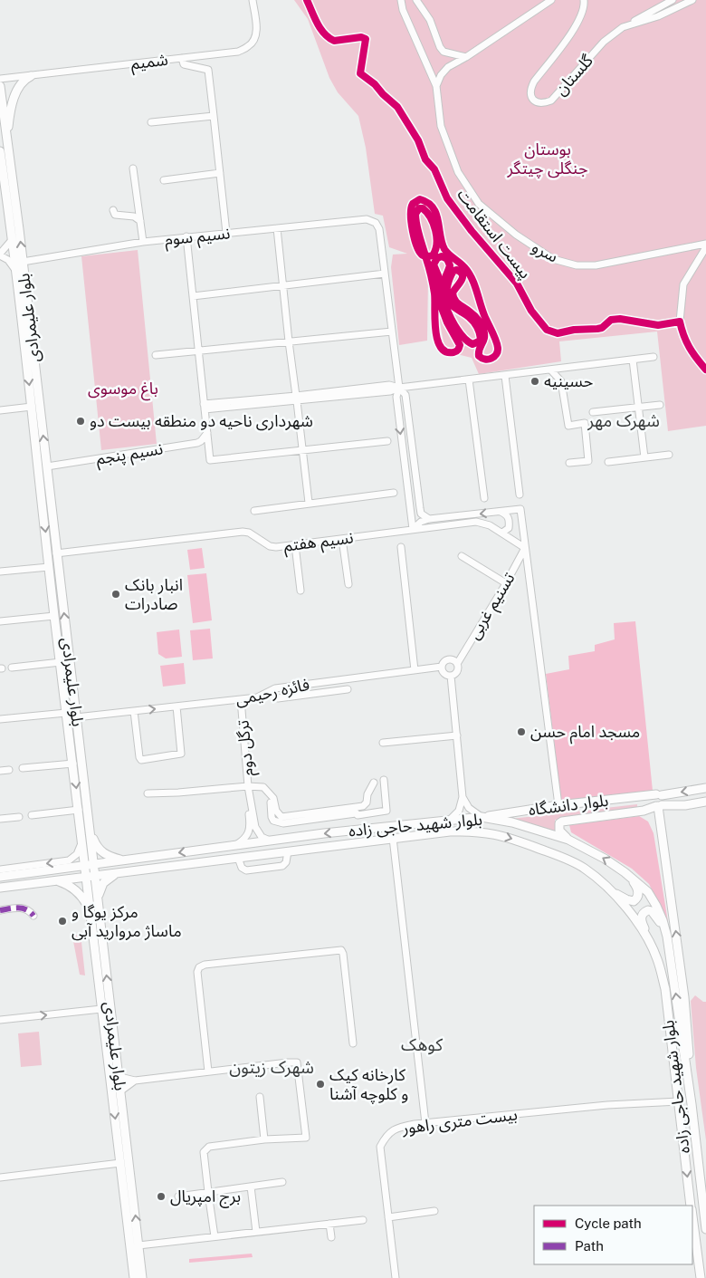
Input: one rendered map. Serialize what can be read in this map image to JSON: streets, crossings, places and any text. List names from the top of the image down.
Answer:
{
  "streets": {
    "main road": ["بلوار علیمرادی", "بلوار دانشگاه", "بلوار شهید حاجی زاده"],
    "street": [
      "شمیم",
      "گلستان",
      "نسیم سوم",
      "سرو",
      "نسیم پنجم",
      "نسیم هفتم",
      "تسنیم غربی",
      "فائزه رحیمی",
      "ترگل دوم",
      "بیست متری راهور"
    ],
    "cycle path": ["پیست استقامت"]
  },
  "crossings": [
    ["نسیم سوم", "بلوار علیمرادی"],
    ["بلوار علیمرادی", "نسیم پنجم"],
    ["بلوار علیمرادی", "نسیم هفتم"],
    ["بلوار علیمرادی", "فائزه رحیمی"],
    ["بلوار علیمرادی", "بلوار شهید حاجی زاده"],
    ["نسیم هفتم", "تسنیم غربی"],
    ["تسنیم غربی", "فائزه رحیمی"],
    ["فائزه رحیمی", "ترگل دوم"],
    ["ترگل دوم", "بلوار شهید حاجی زاده"],
    ["بلوار دانشگاه", "بلوار شهید حاجی زاده"],
    ["بلوار شهید حاجی زاده", "بیست متری راهور"]
  ],
  "districts": ["شهرک مهر", "کوهک", "شهرک زیتون"],
  "parks": ["بوستان جنگلی چیتگر", "باغ موسوی"],
  "places": [
    "حسینیه",
    "شهرداری ناحیه دو منطقه بیست دو",
    "انبار بانک صادرات",
    "مسجد امام حسن",
    "مرکز یوگا و ماساژ مروارید آبی",
    "کارخانه کیک و کلوچه آشنا",
    "برج امپریال"
  ],
  "legend": ["Cycle path", "Path"]
}
